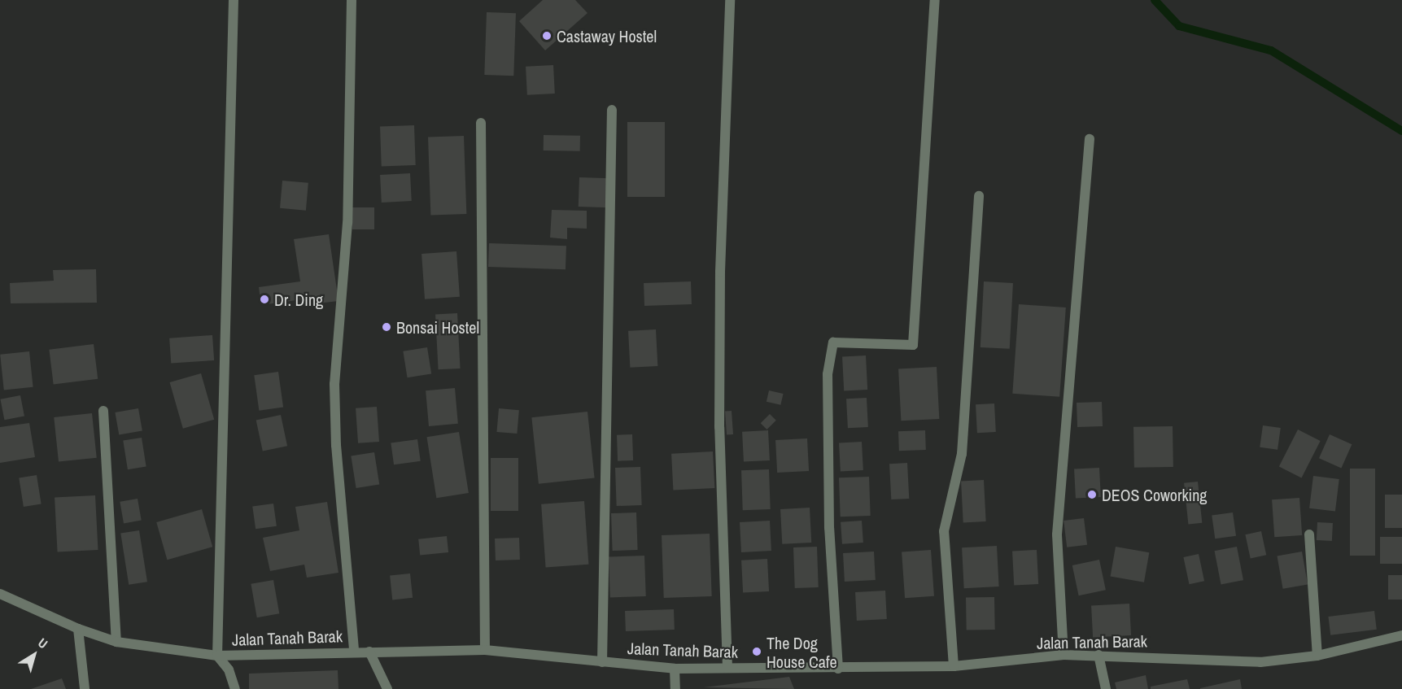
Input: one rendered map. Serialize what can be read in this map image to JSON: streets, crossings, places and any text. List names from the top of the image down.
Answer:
{
  "streets": {
    "street": ["Jalan Tanah Barak"]
  },
  "places": [
    "Castaway Hostel",
    "Dr. Ding",
    "Bonsai Hostel",
    "DEOS Coworking",
    "The Dog House Cafe"
  ],
  "north": "top right"
}
